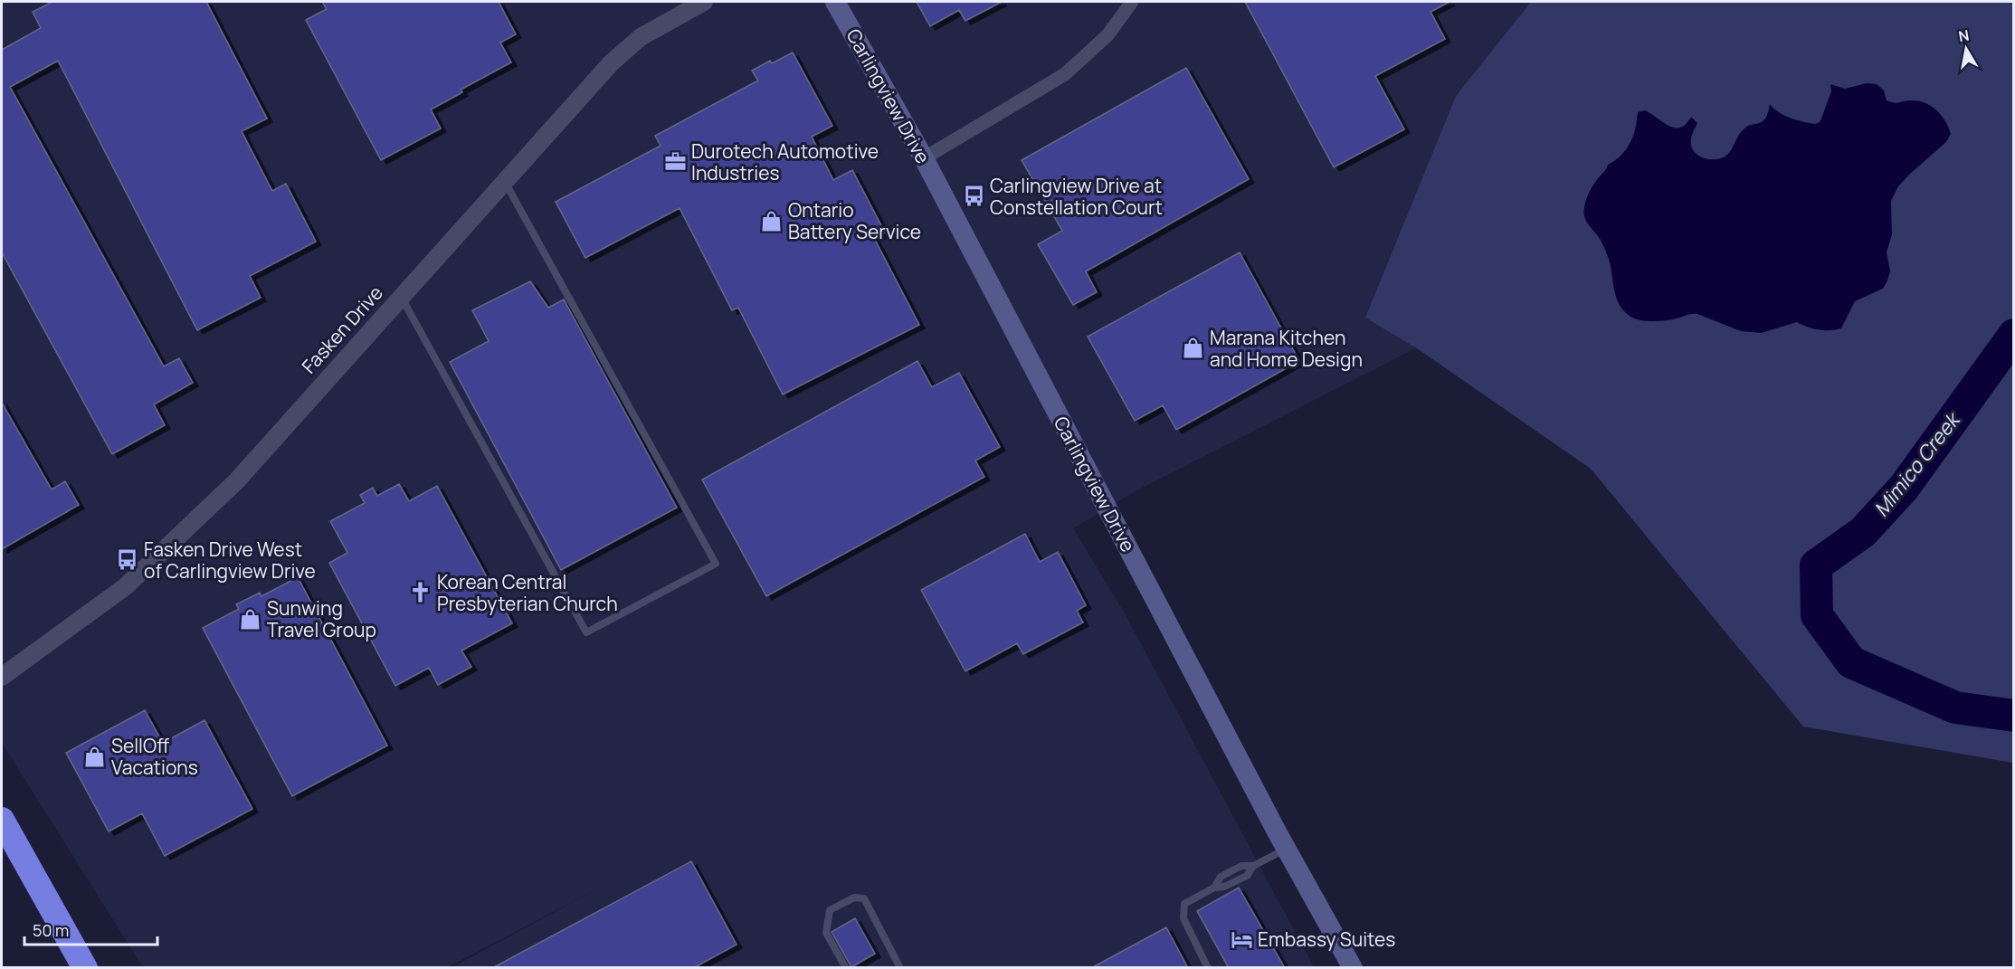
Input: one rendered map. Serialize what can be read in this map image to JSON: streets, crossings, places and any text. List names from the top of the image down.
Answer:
{
  "streets": {
    "main road": ["Carlingview Drive"],
    "street": ["Fasken Drive"]
  },
  "water": ["Mimico Creek"],
  "places": {
    "office": ["Durotech Automotive Industries"],
    "bus stop": ["Carlingview Drive at Constellation Court", "Fasken Drive West of Carlingview Drive"],
    "shop": [
      "Ontario Battery Service",
      "Marana Kitchen and Home Design",
      "Sunwing Travel Group",
      "SellOff Vacations"
    ],
    "church": ["Korean Central Presbyterian Church"],
    "hotel": ["Embassy Suites"]
  },
  "scale_bar": "50 m",
  "north": "top"
}
